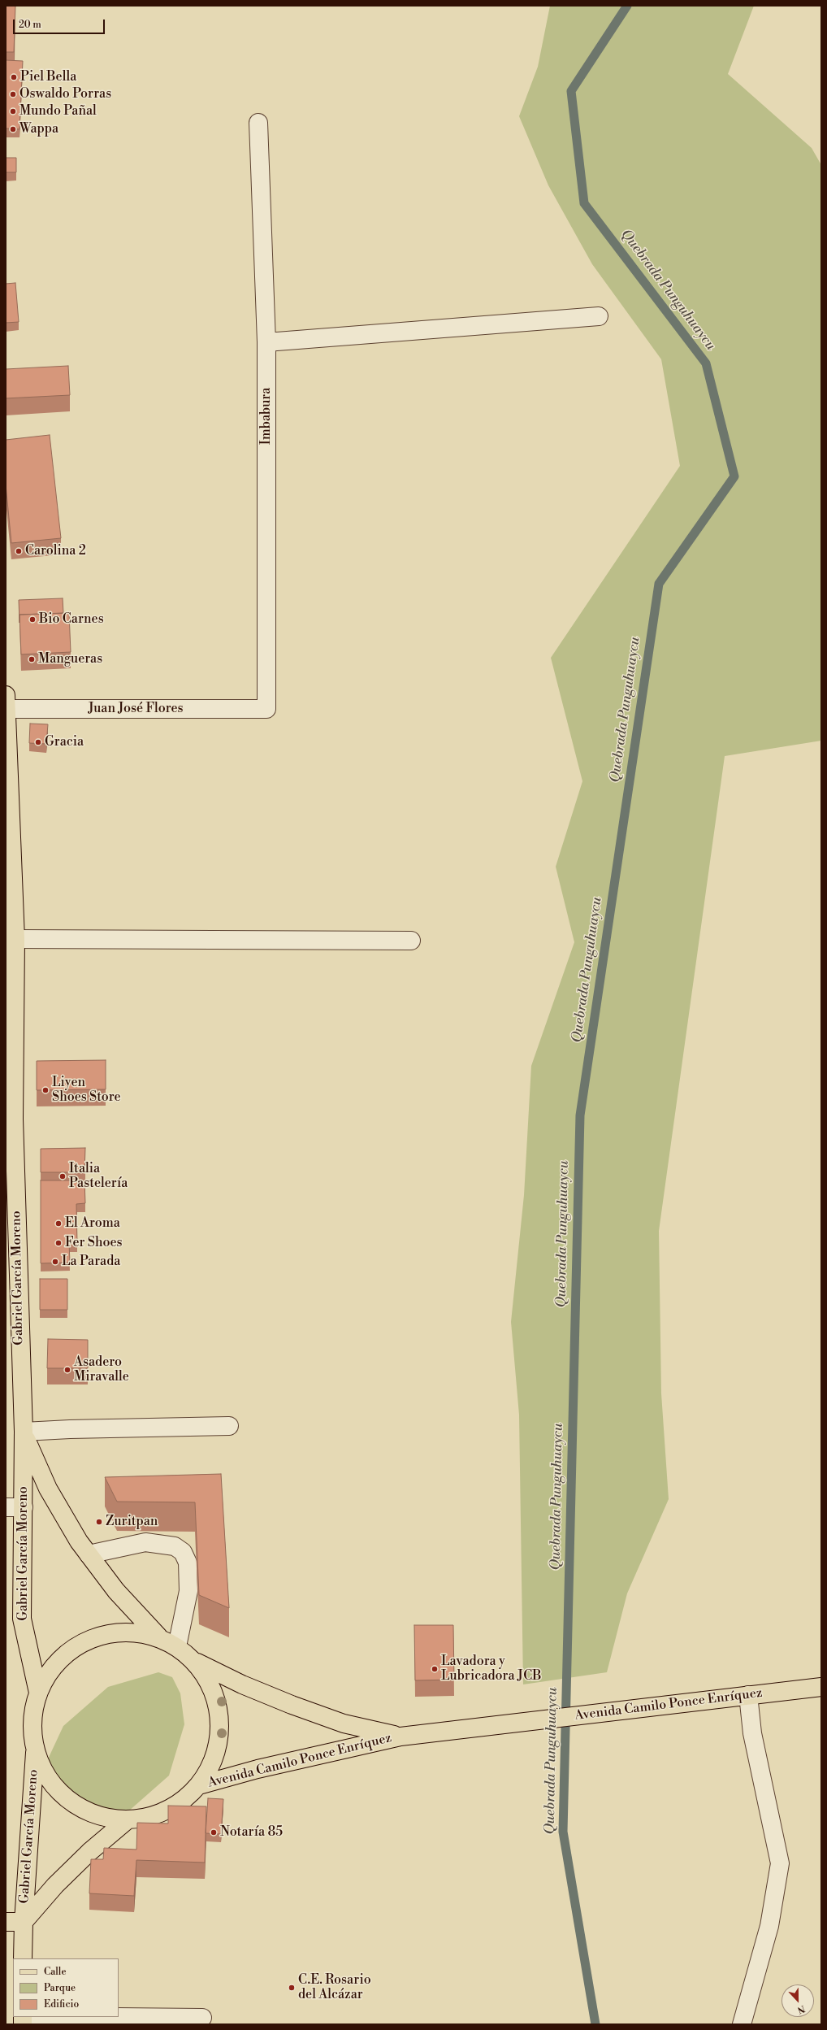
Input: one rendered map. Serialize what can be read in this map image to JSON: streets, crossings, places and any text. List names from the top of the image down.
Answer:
{
  "streets": {
    "main road": ["Gabriel García Moreno", "Avenida Camilo Ponce Enríquez"],
    "street": ["Imbabura", "Juan José Flores"]
  },
  "crossings": [
    ["Imbabura", "Juan José Flores"],
    ["Juan José Flores", "Gabriel García Moreno"]
  ],
  "water": ["Quebrada Punguhuaycu"],
  "places": [
    "Piel Bella",
    "Oswaldo Porras",
    "Mundo Pañal",
    "Wappa",
    "Carolina 2",
    "Bio Carnes",
    "Mangueras",
    "Gracia",
    "Liyen Shoes Store",
    "Italia Pastelería",
    "El Aroma",
    "Fer Shoes",
    "La Parada",
    "Asadero Miravalle",
    "Zuritpan",
    "Lavadora y Lubricadora JCB",
    "Notaría 85",
    "C.E. Rosario del Alcázar"
  ],
  "legend": ["Calle", "Parque", "Edificio"],
  "scale_bar": "20 m",
  "north": "bottom"
}
